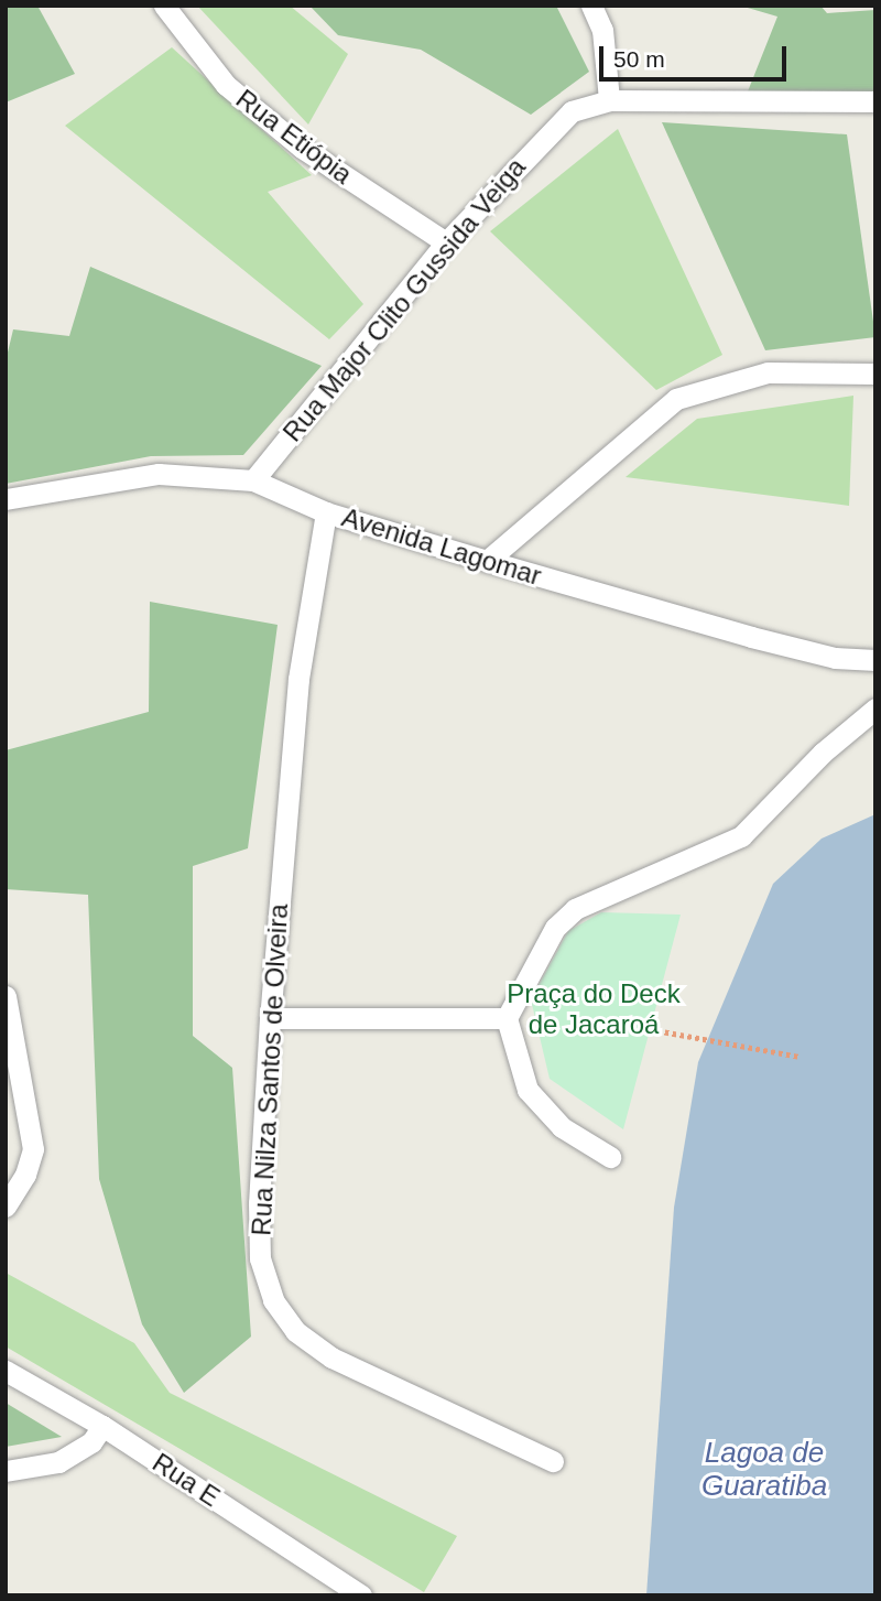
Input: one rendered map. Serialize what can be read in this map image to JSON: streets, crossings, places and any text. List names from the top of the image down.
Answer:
{
  "streets": {
    "street": [
      "Rua Etiópia",
      "Rua Major Clito Gussida Veiga",
      "Avenida Lagomar",
      "Rua Nilza Santos de Olveira",
      "Rua E"
    ]
  },
  "crossings": [
    ["Rua Etiópia", "Rua Major Clito Gussida Veiga"],
    ["Rua Major Clito Gussida Veiga", "Avenida Lagomar"],
    ["Avenida Lagomar", "Rua Nilza Santos de Olveira"]
  ],
  "water": ["Lagoa de Guaratiba"],
  "parks": ["Praça do Deck de Jacaroá"],
  "scale_bar": "50 m"
}
